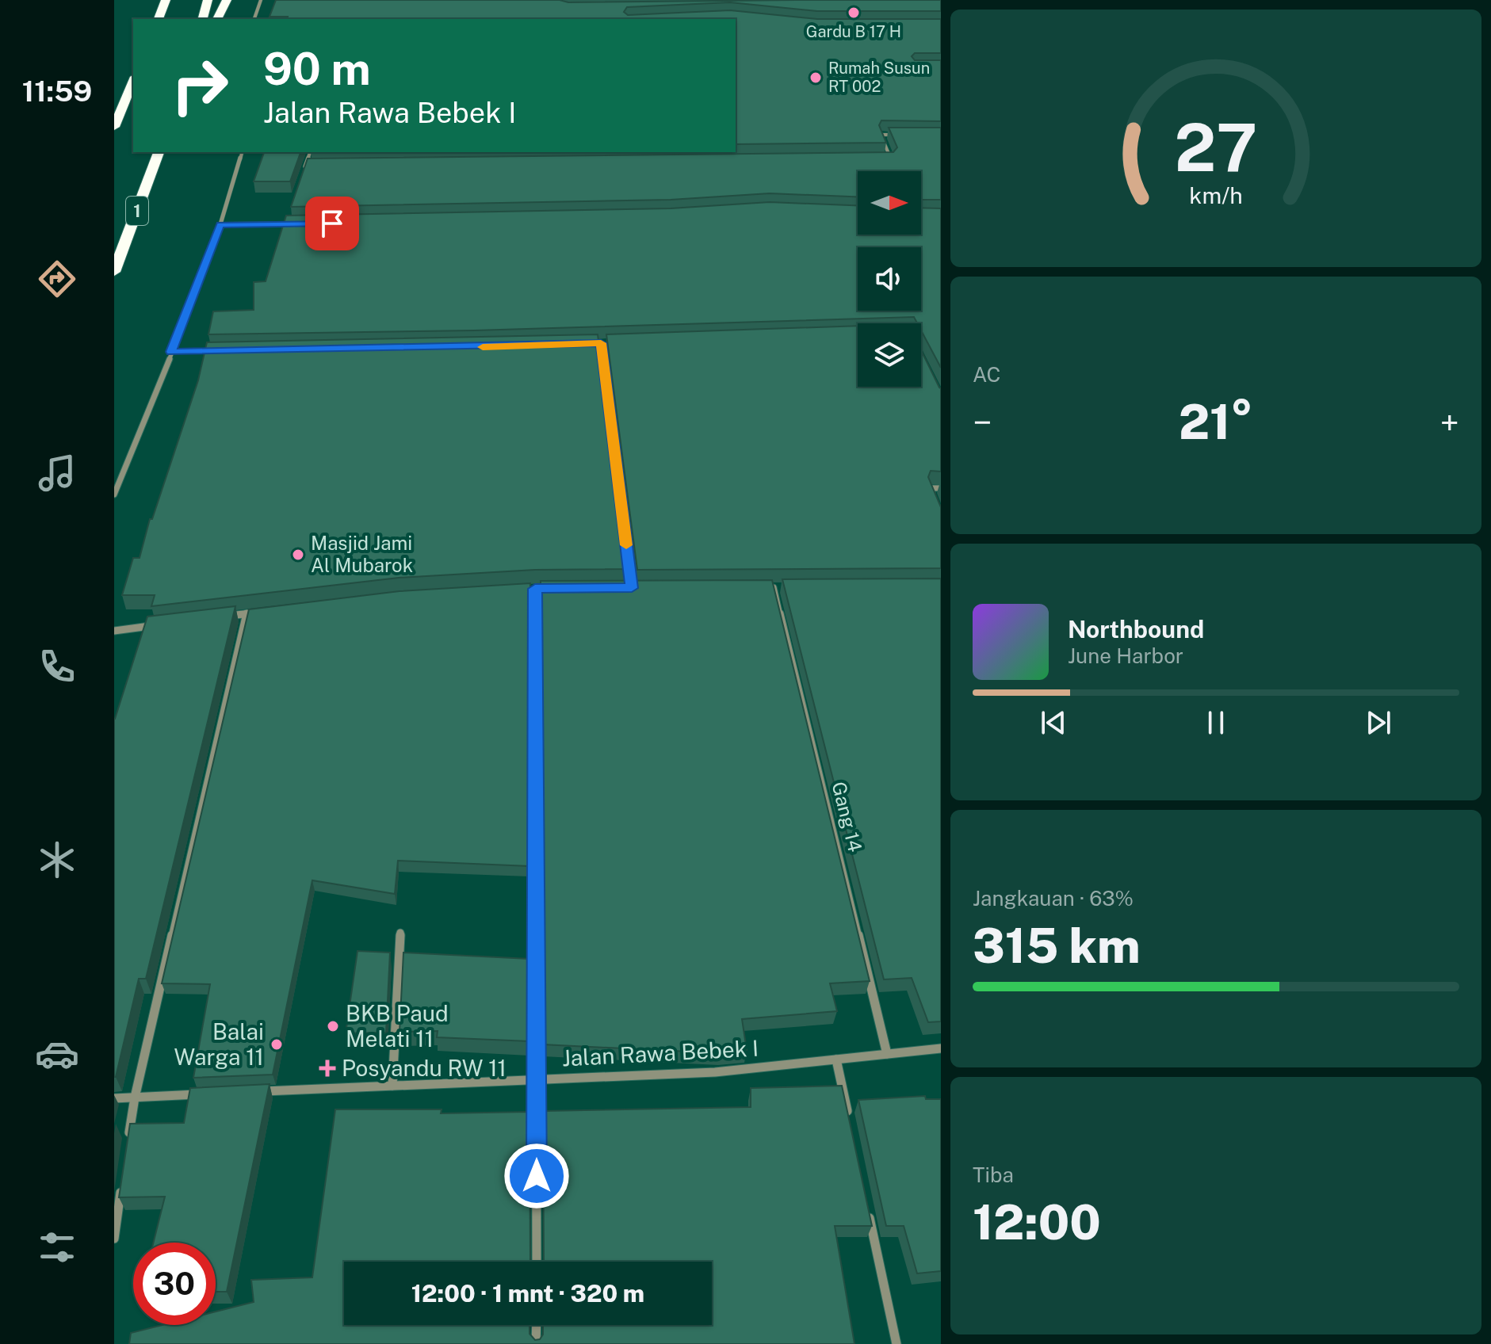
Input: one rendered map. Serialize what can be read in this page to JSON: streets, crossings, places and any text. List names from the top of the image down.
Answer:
{
  "streets": {
    "highway": ["1"],
    "street": ["Gang 14", "Jalan Rawa Bebek I"]
  },
  "crossings": [
    ["Gang 14", "Jalan Rawa Bebek I"]
  ],
  "places": {
    "other": [
      "Gardu B 17 H",
      "Rumah Susun RT 002",
      "Masjid Jami Al Mubarok",
      "BKB Paud Melati 11",
      "Balai Warga 11"
    ],
    "health": ["Posyandu RW 11"]
  },
  "north": "right",
  "page": {
    "tabs": "11:59",
    "turn": ["90 m", "Jalan Rawa Bebek I"],
    "tile": [
      "AC",
      ["Jangkauan · 63%", "315 km"],
      ["Tiba", "12:00"]
    ],
    "heat": ["−", "21°", "+"],
    "song": ["Northbound", "June Harbor"],
    "limit": "30",
    "trip": "12:00 · 1 mnt · 320 m",
    "gauge": ["27", "km/h"]
  }
}
